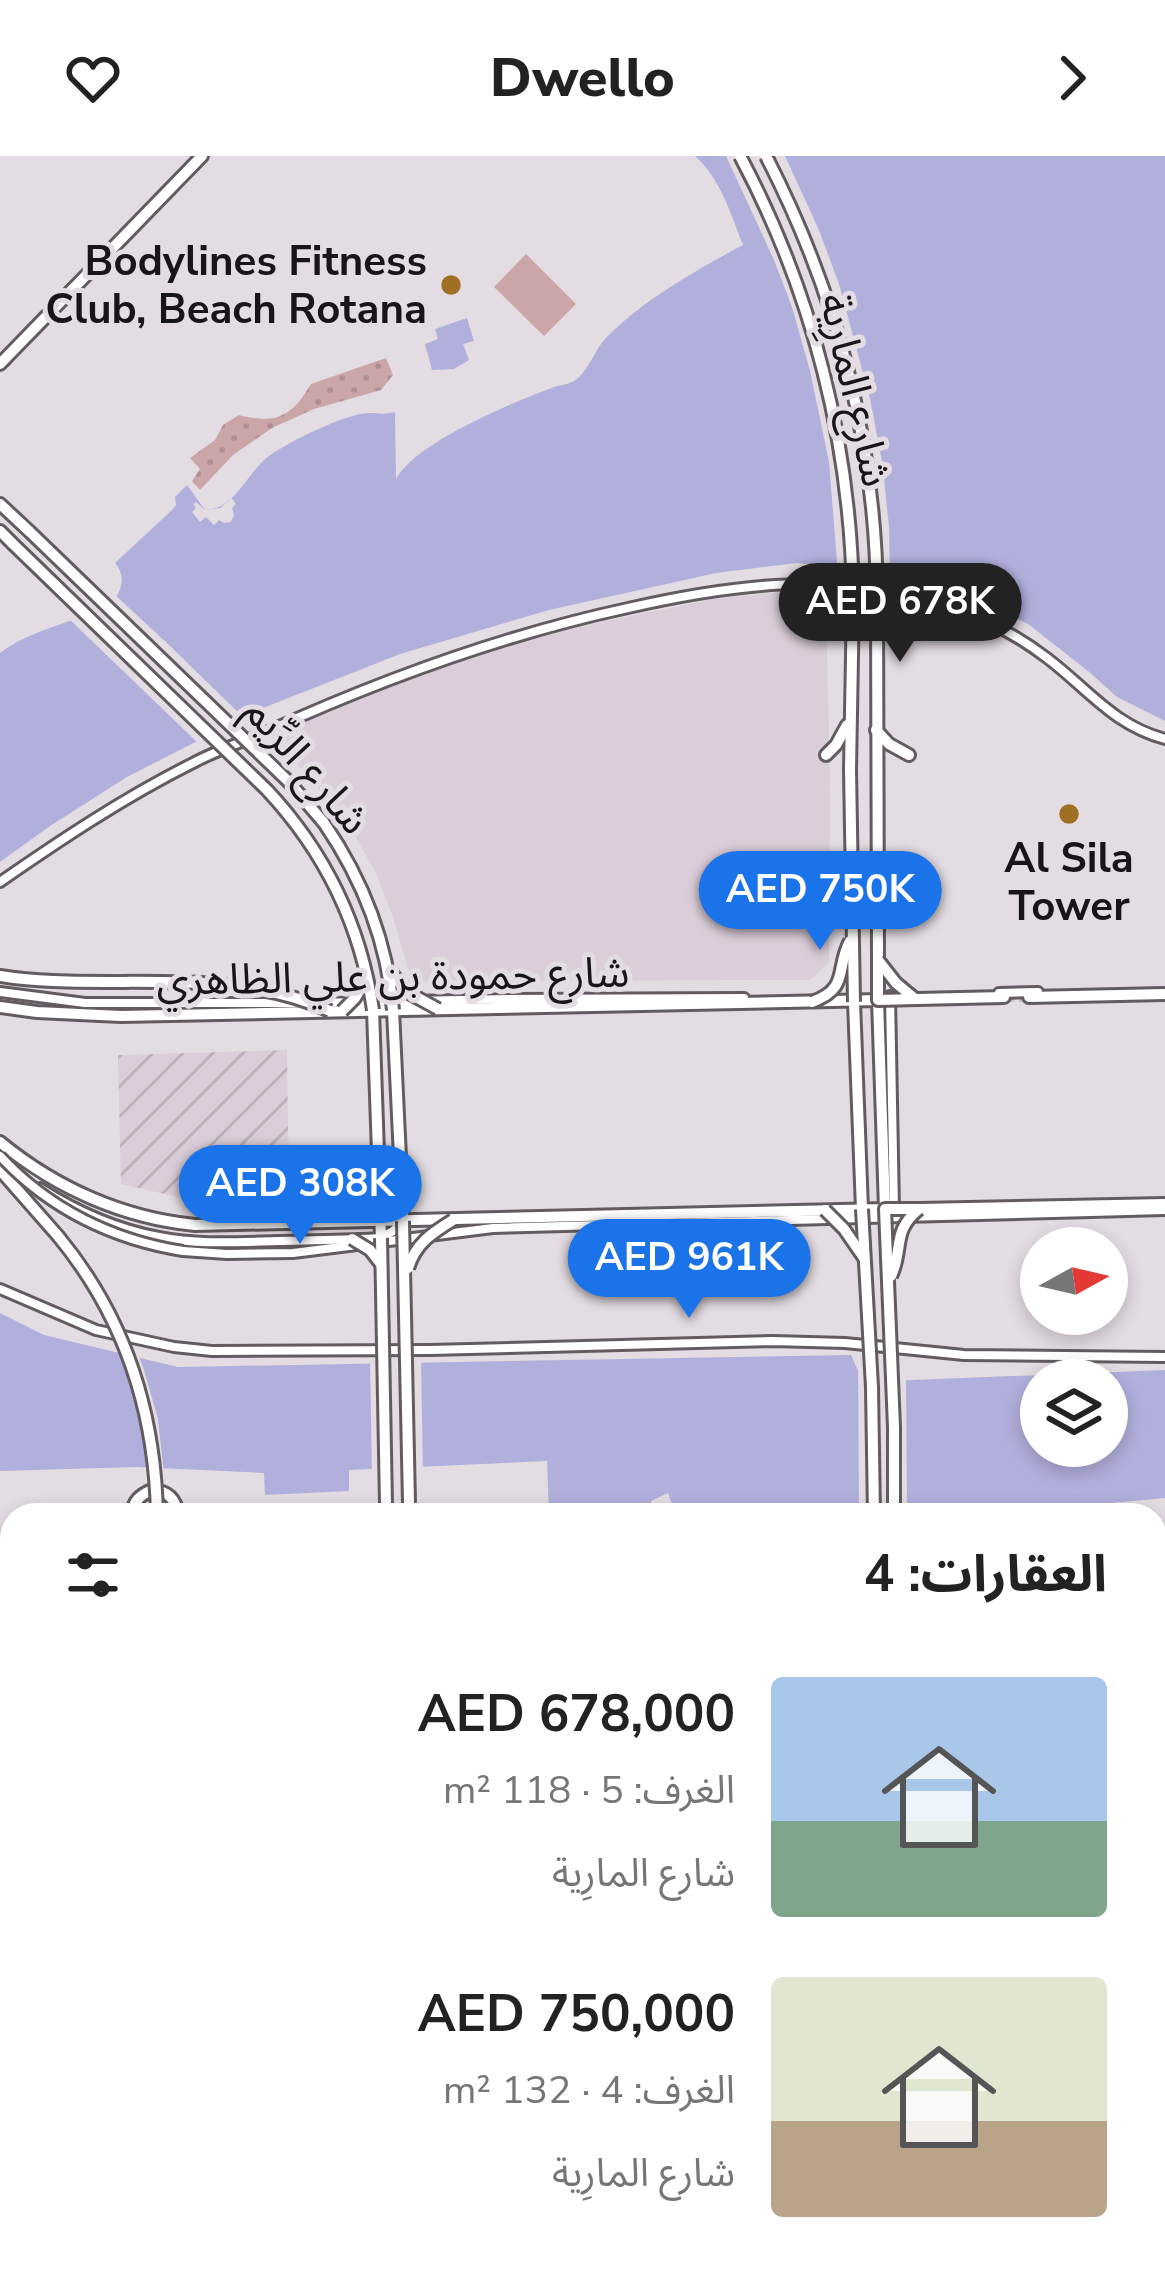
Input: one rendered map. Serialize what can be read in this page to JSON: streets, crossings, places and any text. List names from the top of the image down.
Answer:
{
  "streets": {
    "main road": ["شارع المارِية", "شارع الرِّيم", "شارع حمودة بن علي الظاهري"]
  },
  "crossings": [
    ["شارع المارِية", "شارع حمودة بن علي الظاهري"],
    ["شارع الرِّيم", "شارع حمودة بن علي الظاهري"]
  ],
  "places": ["Bodylines Fitness Club, Beach Rotana", "Al Sila Tower"],
  "north": "right",
  "page": {
    "header": "Dwello",
    "price": [
      "AED 678K",
      "AED 750K",
      "AED 308K",
      "AED 961K"
    ],
    "heading": "العقارات: 4",
    "list": [
      {
        "name": "AED 678,000",
        "note": "الغرف: 5 · 118 m² · شارع المارِية"
      },
      {
        "name": "AED 750,000",
        "note": "الغرف: 4 · 132 m² · شارع المارِية"
      }
    ]
  }
}
